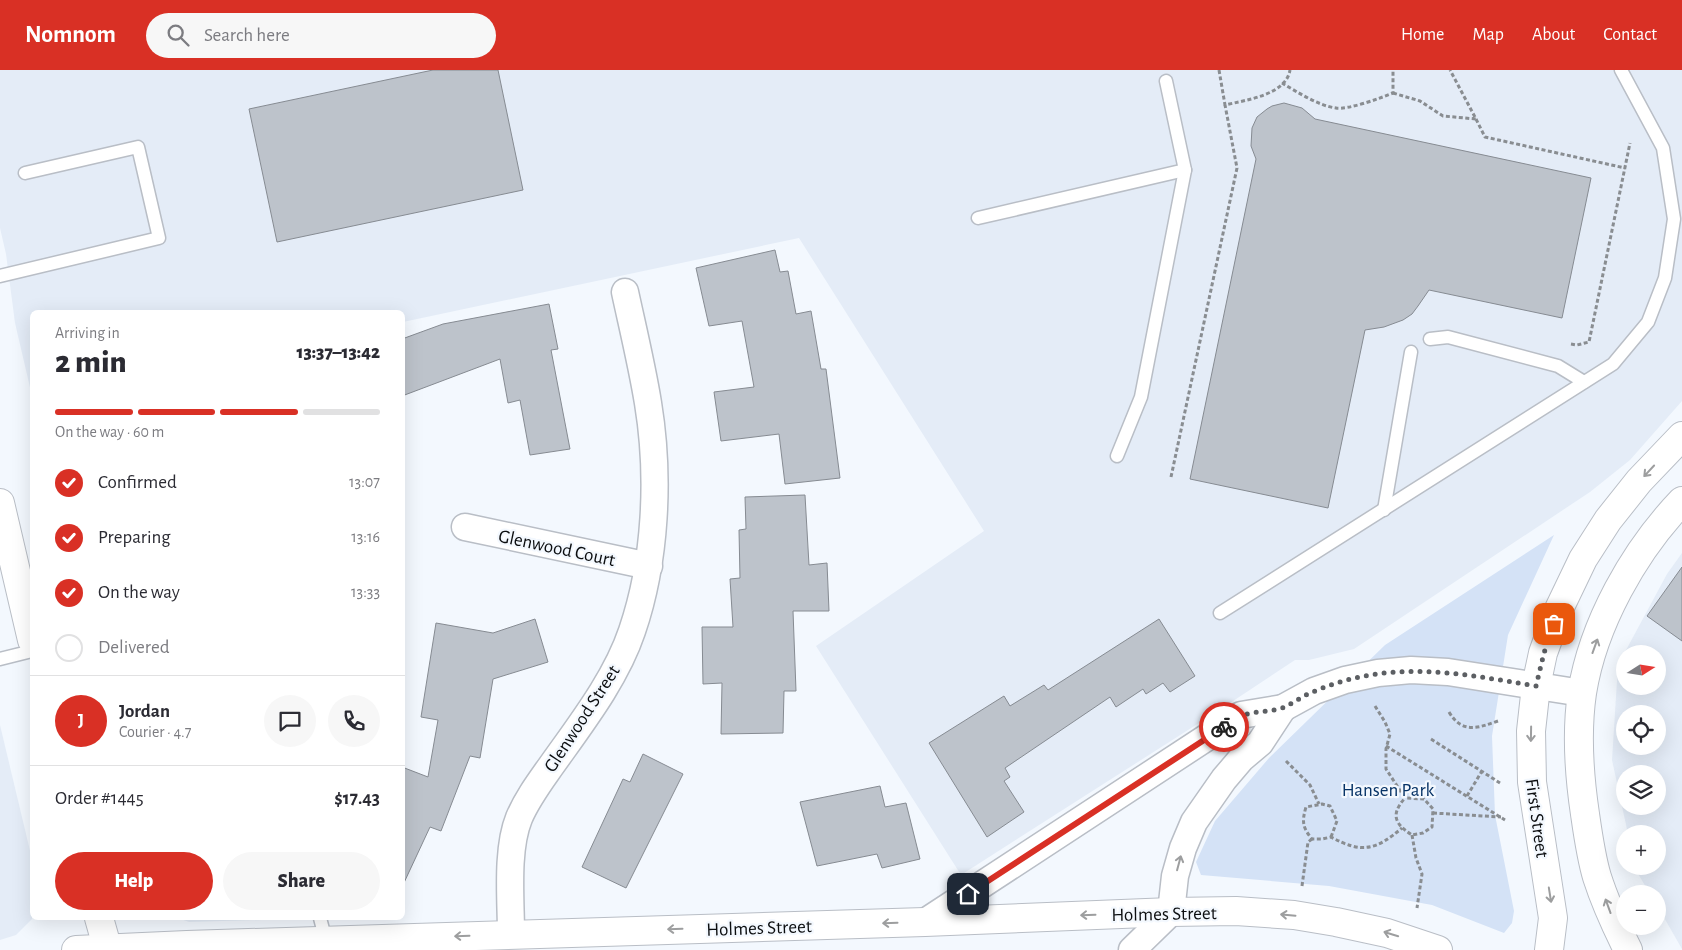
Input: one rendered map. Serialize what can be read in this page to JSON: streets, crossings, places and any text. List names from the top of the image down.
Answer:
{
  "streets": {
    "main road": ["First Street", "Holmes Street"],
    "street": ["Glenwood Court", "Glenwood Street"]
  },
  "crossings": [
    ["Glenwood Court", "Glenwood Street"],
    ["Glenwood Street", "Holmes Street"]
  ],
  "one_way": ["Holmes Street"],
  "parks": ["Hansen Park"],
  "north": "right",
  "page": {
    "header": "Nomnom",
    "search": "Search here",
    "nav": [
      "Home",
      "Map",
      "About",
      "Contact"
    ],
    "heading": ["2 min", "Arriving in", "13:37–13:42"],
    "panel": [
      "Jordan",
      "Courier · 4.7",
      "Order #1445",
      "$17.43"
    ],
    "bar": "On the way · 60 m",
    "list": [
      ["Confirmed", "13:07"],
      ["Preparing", "13:16"],
      ["On the way", "13:33"],
      "Delivered"
    ],
    "map_buttons": ["+", "−"],
    "round": "J",
    "buttons": ["Help", "Share"]
  }
}
